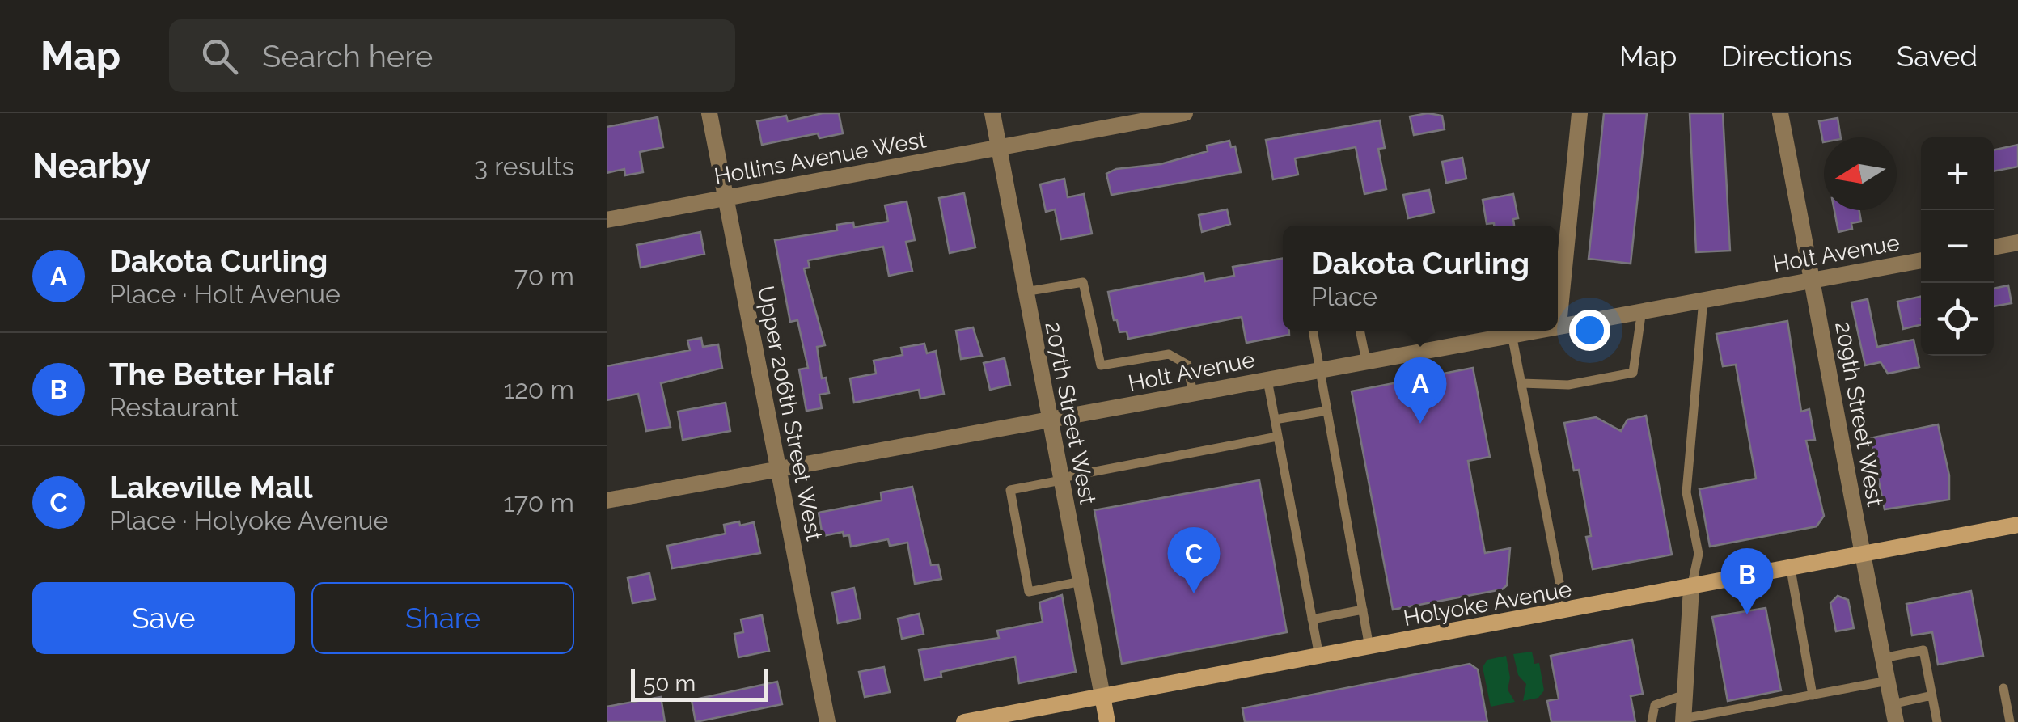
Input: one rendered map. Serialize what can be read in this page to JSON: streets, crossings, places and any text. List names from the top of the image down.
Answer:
{
  "streets": {
    "street": [
      "Hollins Avenue West",
      "Holt Avenue",
      "Upper 206th Street West",
      "207th Street West",
      "209th Street West",
      "Holyoke Avenue"
    ]
  },
  "crossings": [
    ["Hollins Avenue West", "Upper 206th Street West"],
    ["Hollins Avenue West", "207th Street West"],
    ["Holt Avenue", "Upper 206th Street West"],
    ["Holt Avenue", "207th Street West"],
    ["Holt Avenue", "209th Street West"],
    ["207th Street West", "Holyoke Avenue"],
    ["209th Street West", "Holyoke Avenue"]
  ],
  "scale_bar": "50 m",
  "north": "left",
  "page": {
    "header": "Map",
    "search": "Search here",
    "nav": ["Map", "Directions", "Saved"],
    "heading": ["Nearby", "3 results"],
    "map_buttons": ["+", "−"],
    "list": [
      {
        "mark": "A",
        "name": "Dakota Curling",
        "note": "Place · Holt Avenue",
        "value": "70 m"
      },
      {
        "mark": "B",
        "name": "The Better Half",
        "note": "Restaurant",
        "value": "120 m"
      },
      {
        "mark": "C",
        "name": "Lakeville Mall",
        "note": "Place · Holyoke Avenue",
        "value": "170 m"
      }
    ],
    "popup": ["Dakota Curling", "Place"],
    "pins": ["A", "C", "B"],
    "buttons": ["Save", "Share"],
    "scale": "50 m"
  }
}
